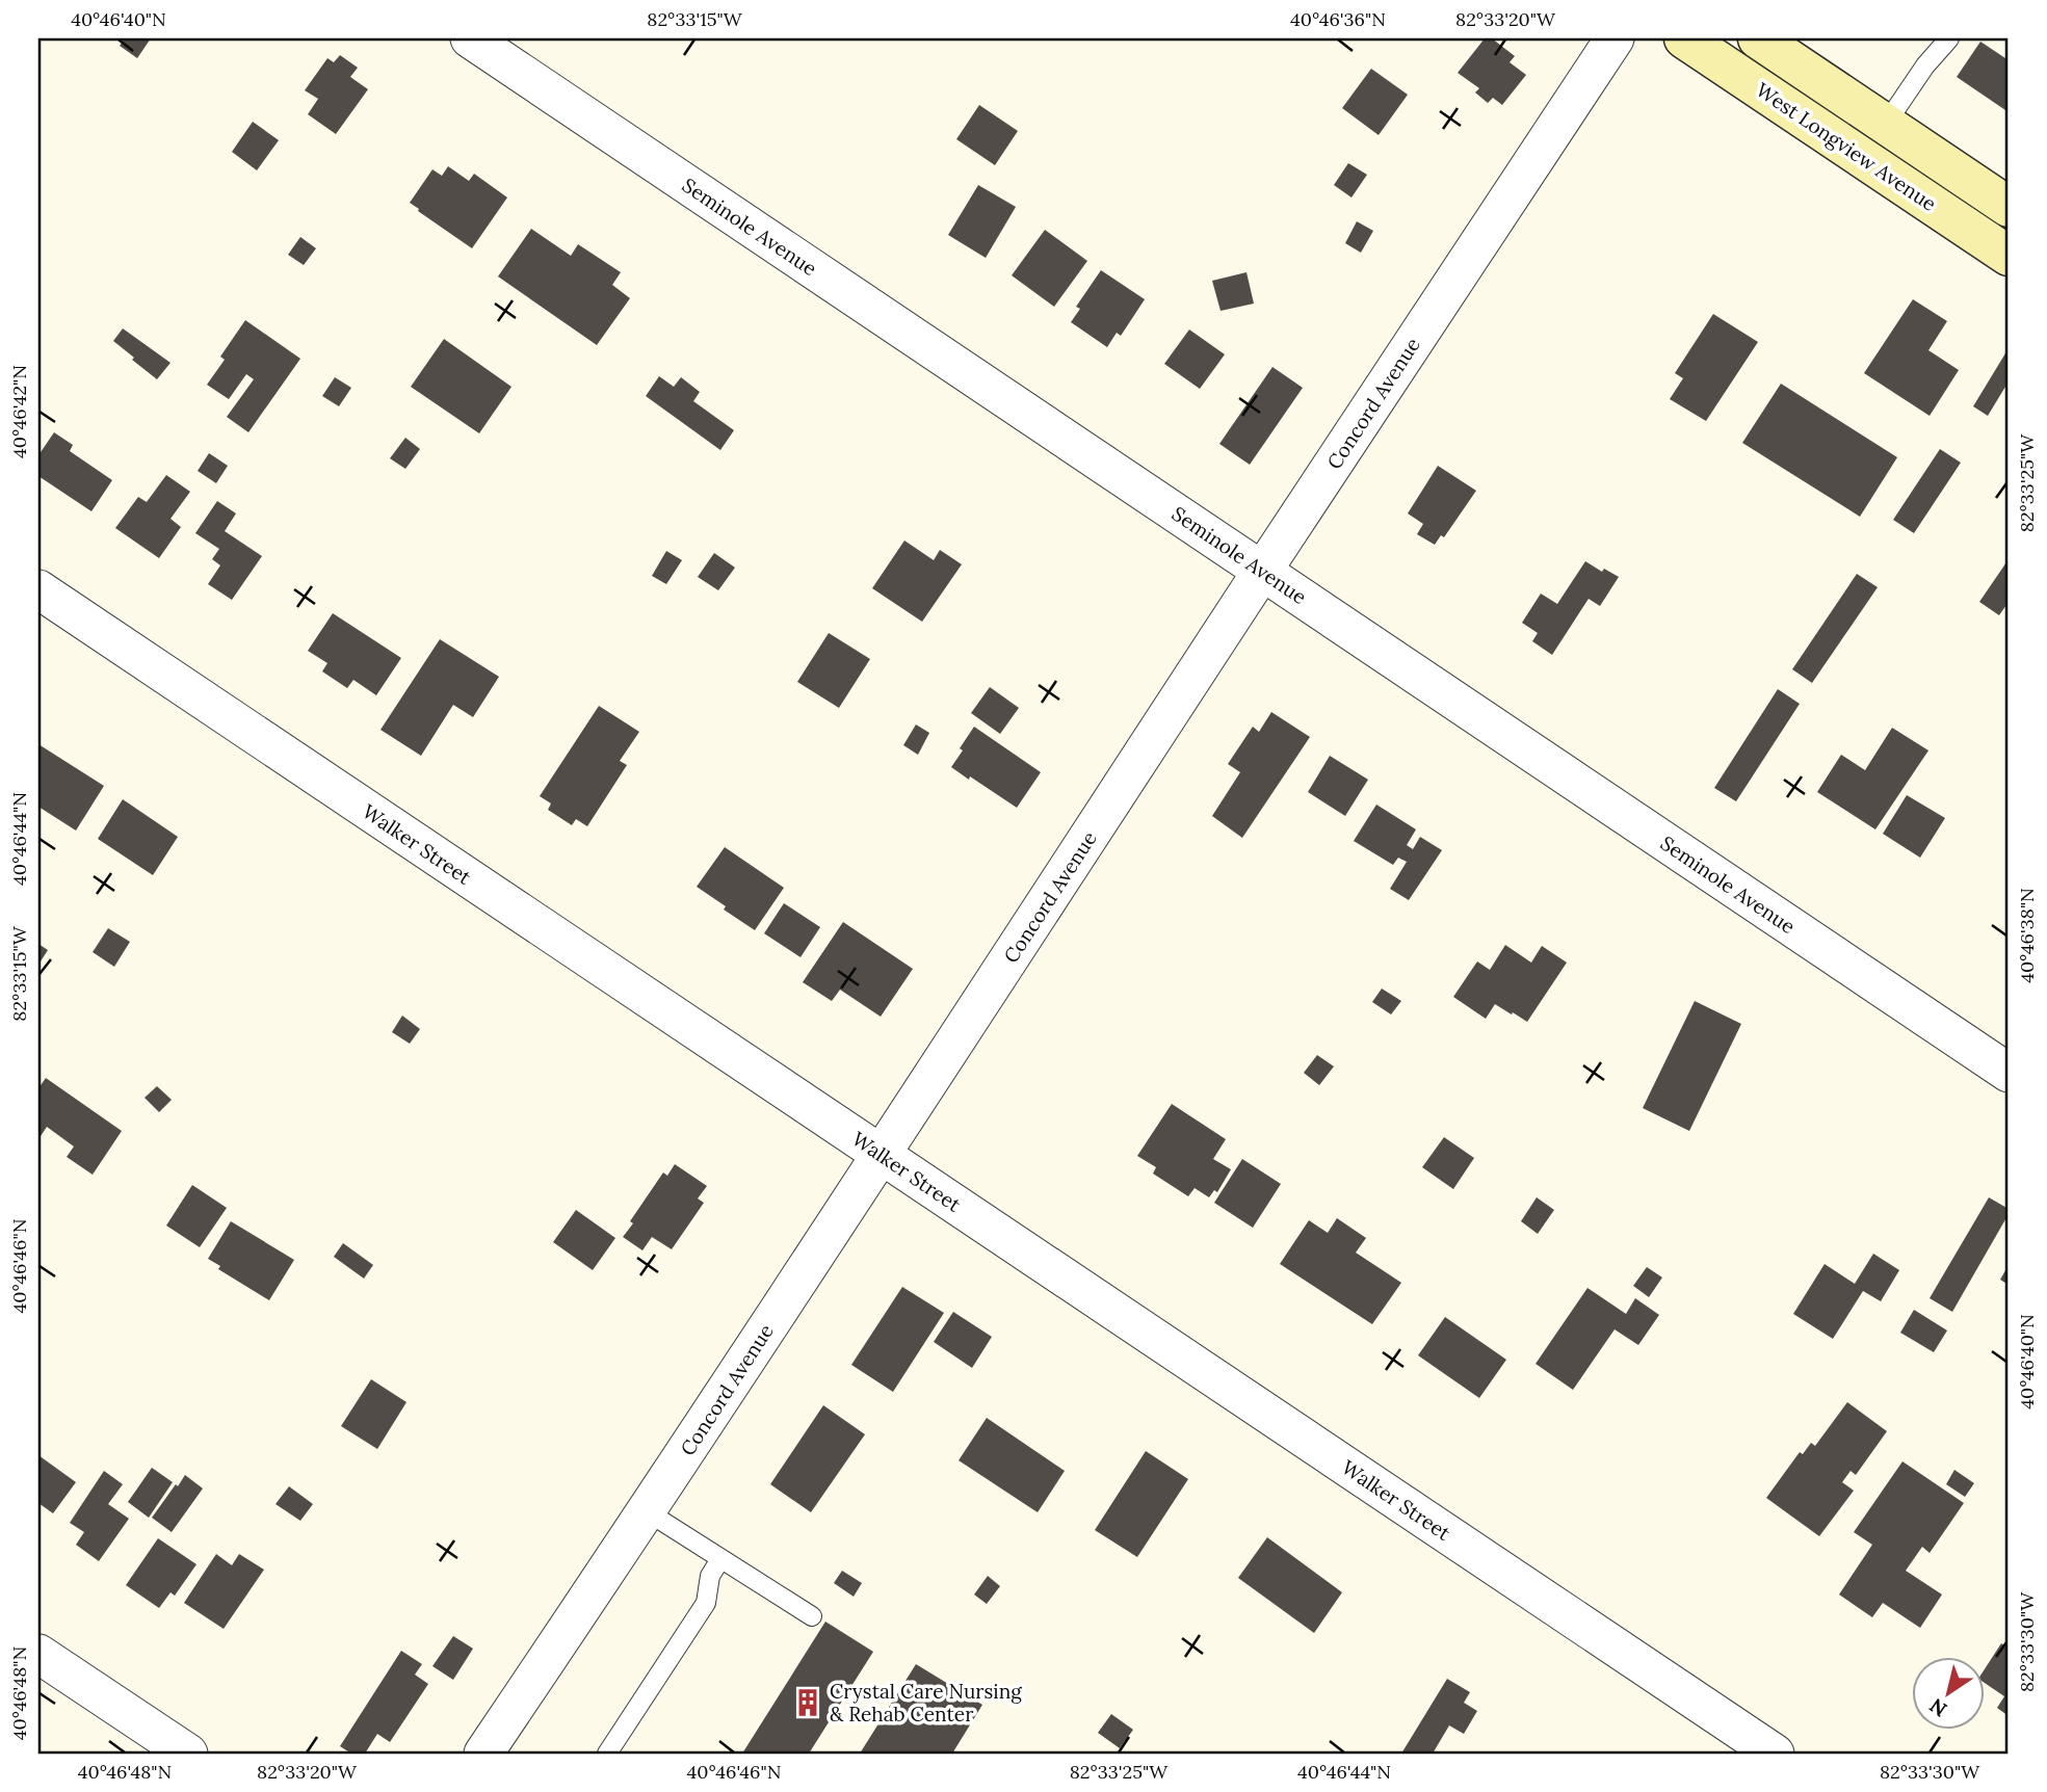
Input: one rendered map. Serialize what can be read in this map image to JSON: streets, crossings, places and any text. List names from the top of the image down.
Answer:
{
  "streets": {
    "street": [
      "West Longview Avenue",
      "Seminole Avenue",
      "Concord Avenue",
      "Walker Street"
    ]
  },
  "crossings": [
    ["Seminole Avenue", "Concord Avenue"],
    ["Concord Avenue", "Walker Street"]
  ],
  "places": {
    "building": ["Crystal Care Nursing & Rehab Center"]
  },
  "north": "bottom left",
  "coordinates": [
    "40°46'40\"N",
    "82°33'15\"W",
    "40°46'36\"N",
    "82°33'20\"W",
    "40°46'42\"N",
    "82°33'25\"W",
    "40°46'44\"N",
    "40°46'38\"N",
    "40°46'46\"N",
    "82°33'30\"W",
    "40°46'48\"N"
  ]
}
